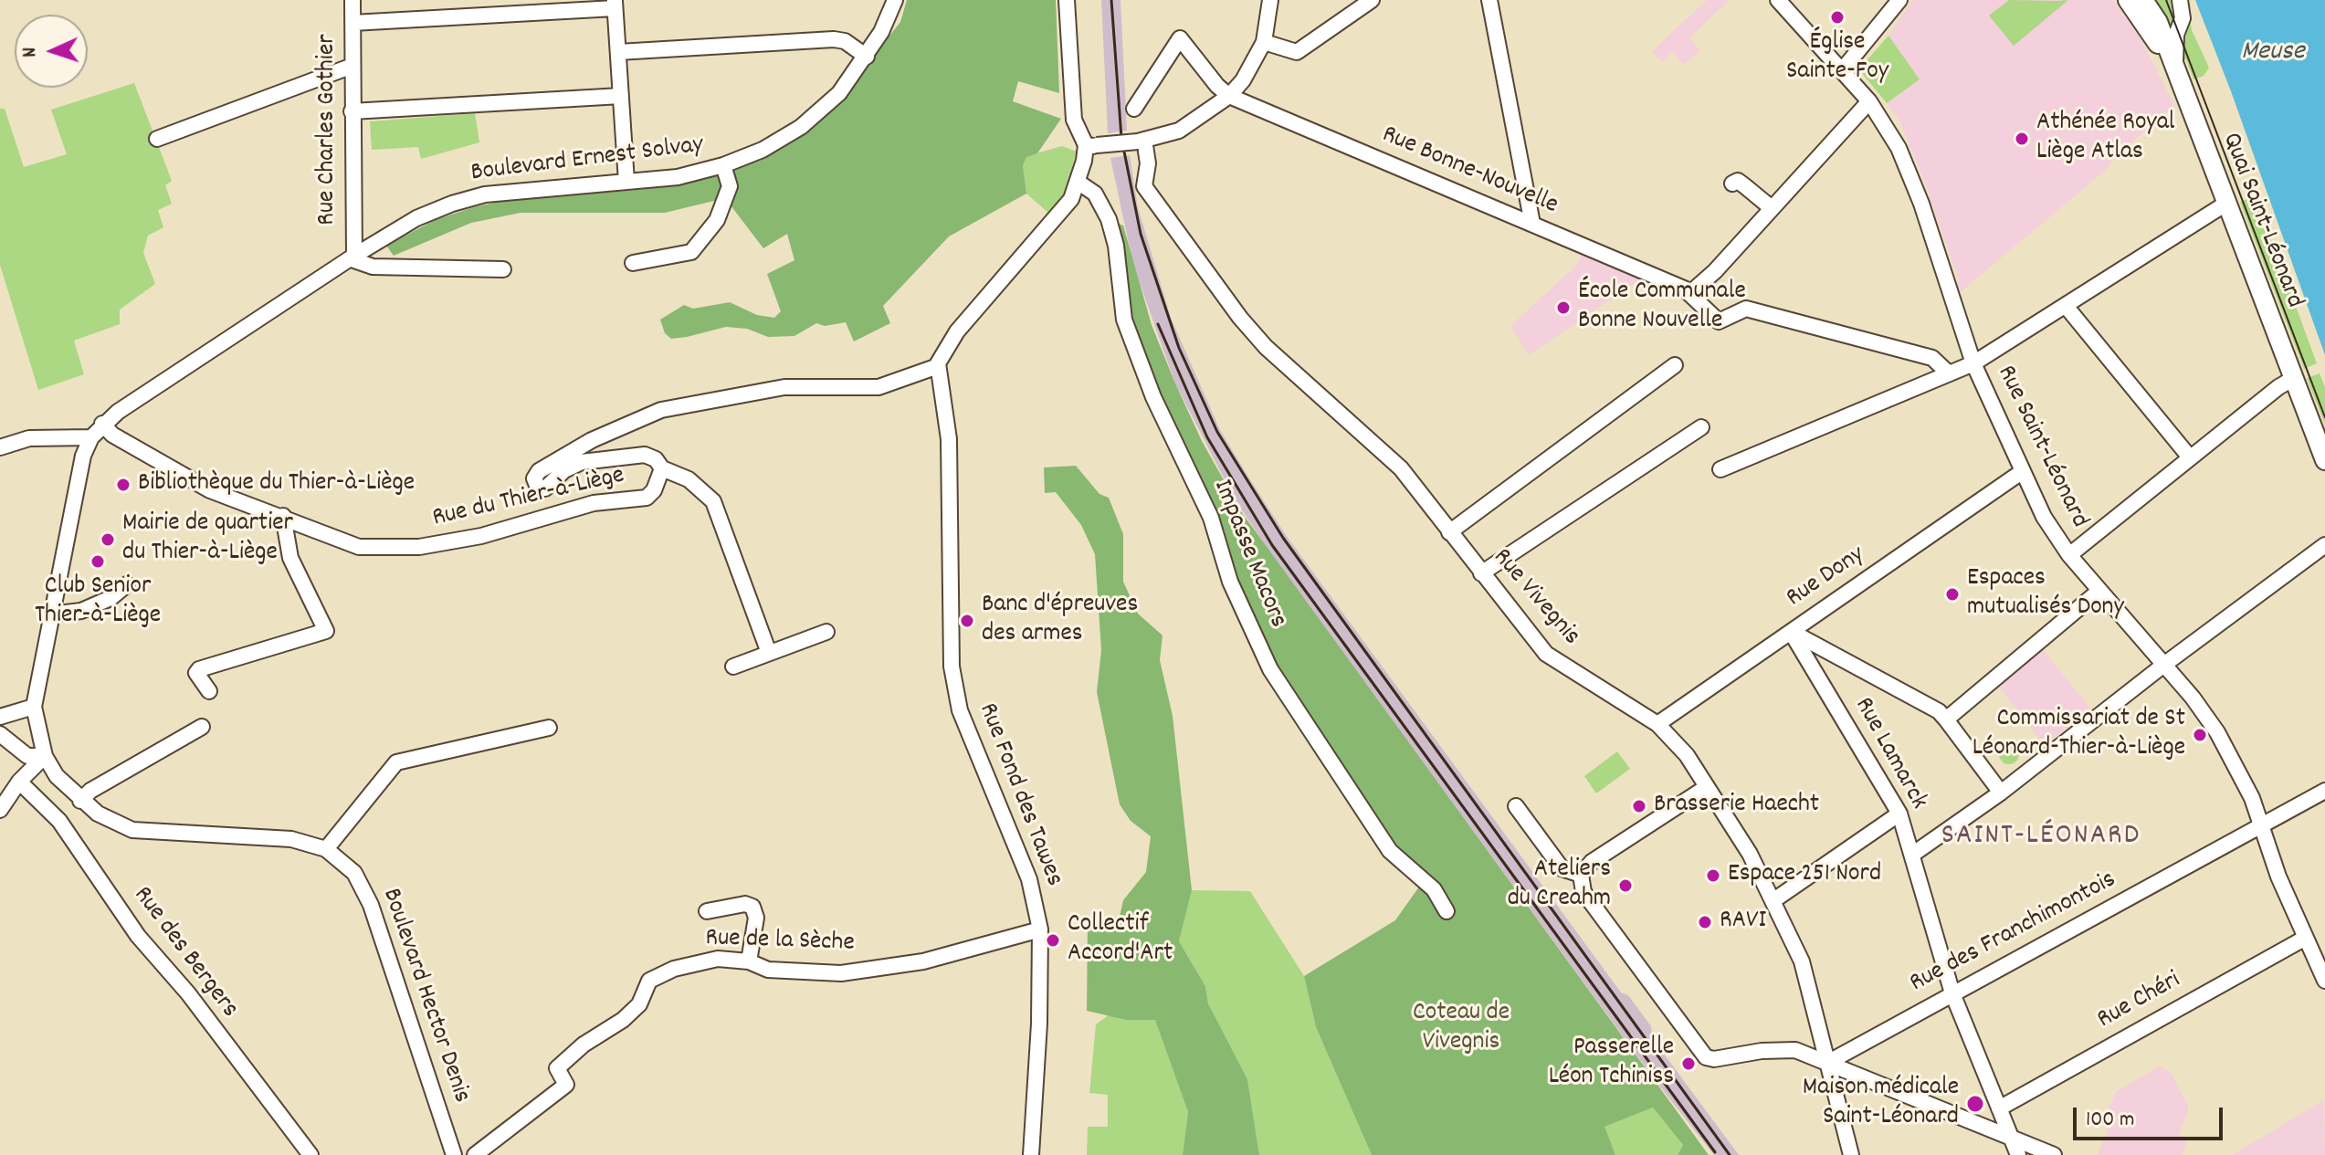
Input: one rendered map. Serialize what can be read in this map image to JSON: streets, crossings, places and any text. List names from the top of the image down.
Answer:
{
  "streets": {
    "main road": ["Quai Saint-Léonard"],
    "street": [
      "Rue Charles Gothier",
      "Boulevard Ernest Solvay",
      "Rue Bonne-Nouvelle",
      "Rue Saint-Léonard",
      "Rue du Thier-à-Liège",
      "Impasse Macors",
      "Rue Dony",
      "Rue Vivegnis",
      "Rue Lamarck",
      "Rue Fond des Tawes",
      "Rue des Franchimontois",
      "Rue de la Sèche",
      "Rue des Bergers",
      "Boulevard Hector Denis",
      "Rue Chéri"
    ]
  },
  "crossings": [
    ["Rue Charles Gothier", "Boulevard Ernest Solvay"],
    ["Boulevard Ernest Solvay", "Rue du Thier-à-Liège"],
    ["Boulevard Ernest Solvay", "Boulevard Hector Denis"],
    ["Rue Saint-Léonard", "Rue Dony"],
    ["Rue Saint-Léonard", "Rue des Franchimontois"],
    ["Rue Saint-Léonard", "Rue Chéri"],
    ["Rue du Thier-à-Liège", "Rue Fond des Tawes"],
    ["Rue Dony", "Rue Vivegnis"],
    ["Rue Dony", "Rue Lamarck"],
    ["Rue Vivegnis", "Rue des Franchimontois"],
    ["Rue Lamarck", "Rue des Franchimontois"],
    ["Rue Lamarck", "Rue Chéri"],
    ["Rue Fond des Tawes", "Rue de la Sèche"]
  ],
  "districts": ["SAINT-LÉONARD"],
  "water": ["Meuse"],
  "parks": ["Coteau de Vivegnis"],
  "places": [
    "Église Sainte-Foy",
    "Athénée Royal Liège Atlas",
    "École Communale Bonne Nouvelle",
    "Bibliothèque du Thier-à-Liège",
    "Mairie de quartier du Thier-à-Liège",
    "Club Senior Thier-à-Liège",
    "Espaces mutualisés Dony",
    "Banc d'épreuves des armes",
    "Commissariat de St Léonard-Thier-à-Liège",
    "Brasserie Haecht",
    "Espace 251 Nord",
    "Ateliers du Creahm",
    "RAVI",
    "Collectif Accord'Art",
    "Passerelle Léon Tchiniss",
    "Maison médicale Saint-Léonard"
  ],
  "scale_bar": "100 m",
  "north": "left"
}
